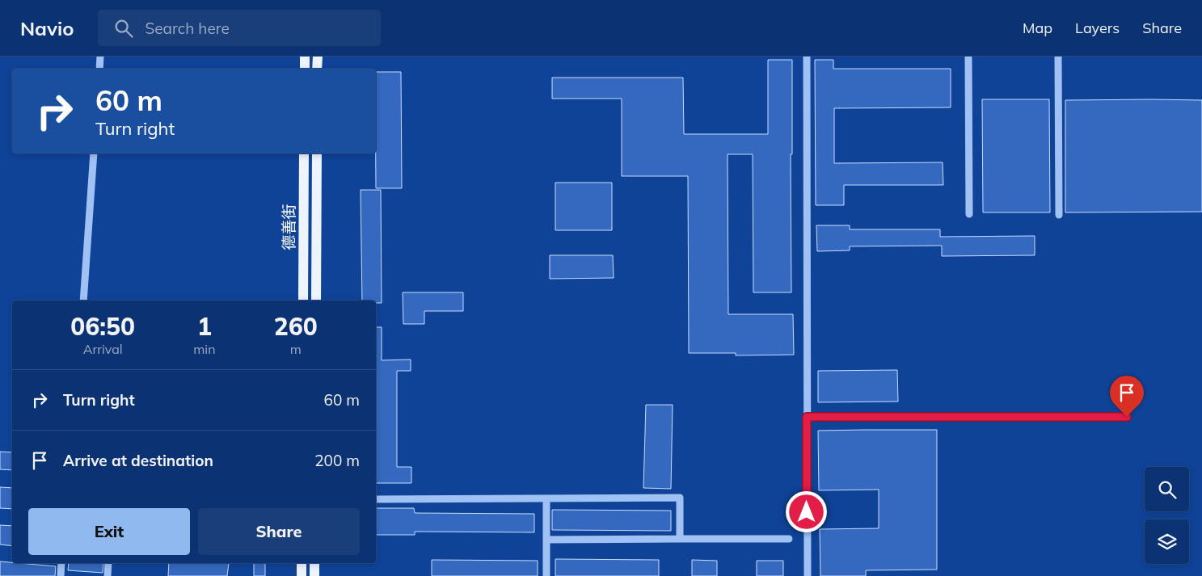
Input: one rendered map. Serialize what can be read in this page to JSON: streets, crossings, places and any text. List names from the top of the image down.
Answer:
{
  "streets": {
    "main road": ["德善街"]
  },
  "page": {
    "header": "Navio",
    "search": "Search here",
    "nav": ["Map", "Layers", "Share"],
    "turn": ["60 m", "Turn right"],
    "eta": [
      "06:50",
      "Arrival",
      "1",
      "min",
      "260",
      "m"
    ],
    "list": [
      {
        "name": "Turn right",
        "value": "60 m"
      },
      {
        "name": "Arrive at destination",
        "value": "200 m"
      }
    ],
    "buttons": ["Exit", "Share"]
  }
}
